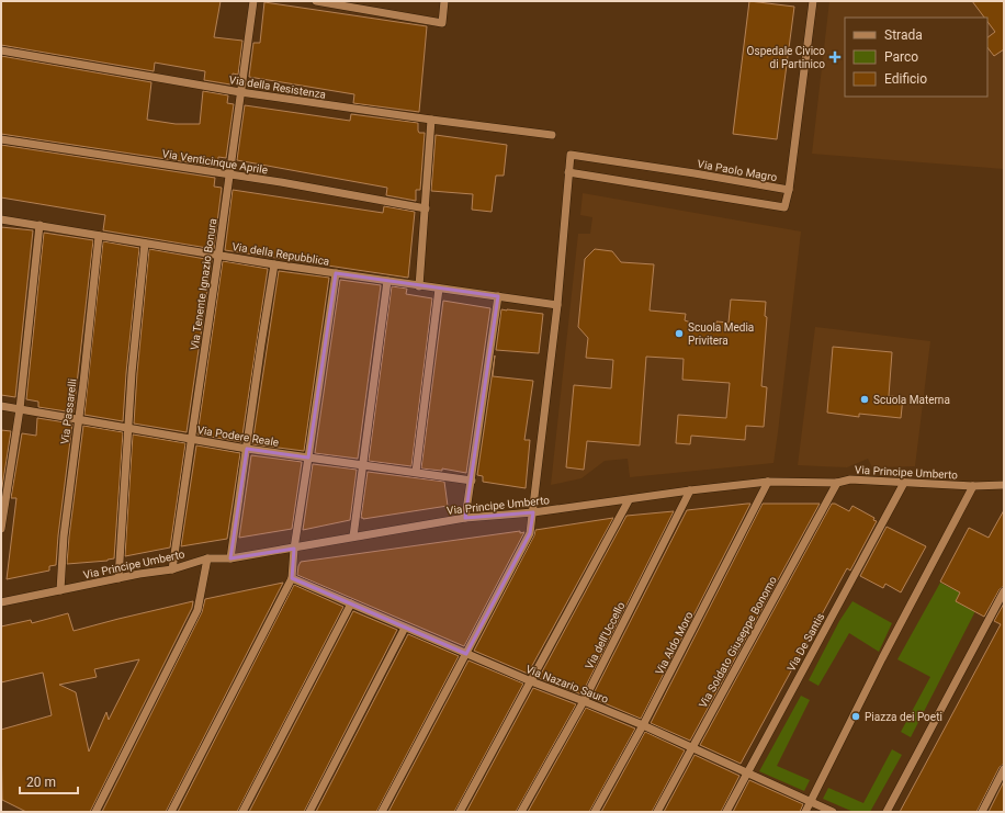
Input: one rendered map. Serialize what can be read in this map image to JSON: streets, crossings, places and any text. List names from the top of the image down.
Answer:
{
  "streets": {
    "street": [
      "Via della Resistenza",
      "Via Venticinque Aprile",
      "Via Paolo Magro",
      "Via della Repubblica",
      "Via Tenente Ignazio Bonura",
      "Via Passarelli",
      "Via Podere Reale",
      "Via Principe Umberto",
      "Via dell'Uccello",
      "Via Soldato Giuseppe Bonomo",
      "Via De Santis",
      "Via Aldo Moro",
      "Via Nazario Sauro"
    ]
  },
  "crossings": [
    ["Via della Resistenza", "Via Tenente Ignazio Bonura"],
    ["Via Venticinque Aprile", "Via Tenente Ignazio Bonura"],
    ["Via Paolo Magro", "Via della Repubblica"],
    ["Via Paolo Magro", "Via Principe Umberto"],
    ["Via Paolo Magro", "Via Nazario Sauro"],
    ["Via della Repubblica", "Via Tenente Ignazio Bonura"],
    ["Via della Repubblica", "Via Passarelli"],
    ["Via Tenente Ignazio Bonura", "Via Podere Reale"],
    ["Via Tenente Ignazio Bonura", "Via Principe Umberto"],
    ["Via Passarelli", "Via Podere Reale"],
    ["Via Passarelli", "Via Principe Umberto"],
    ["Via Principe Umberto", "Via dell'Uccello"],
    ["Via Principe Umberto", "Via Soldato Giuseppe Bonomo"],
    ["Via Principe Umberto", "Via De Santis"],
    ["Via Principe Umberto", "Via Aldo Moro"],
    ["Via dell'Uccello", "Via Nazario Sauro"],
    ["Via Soldato Giuseppe Bonomo", "Via Nazario Sauro"],
    ["Via De Santis", "Via Nazario Sauro"],
    ["Via Aldo Moro", "Via Nazario Sauro"]
  ],
  "places": {
    "health": ["Ospedale Civico di Partinico"],
    "other": ["Scuola Media Privitera", "Scuola Materna", "Piazza dei Poeti"]
  },
  "legend": ["Strada", "Parco", "Edificio"],
  "scale_bar": "20 m"
}
